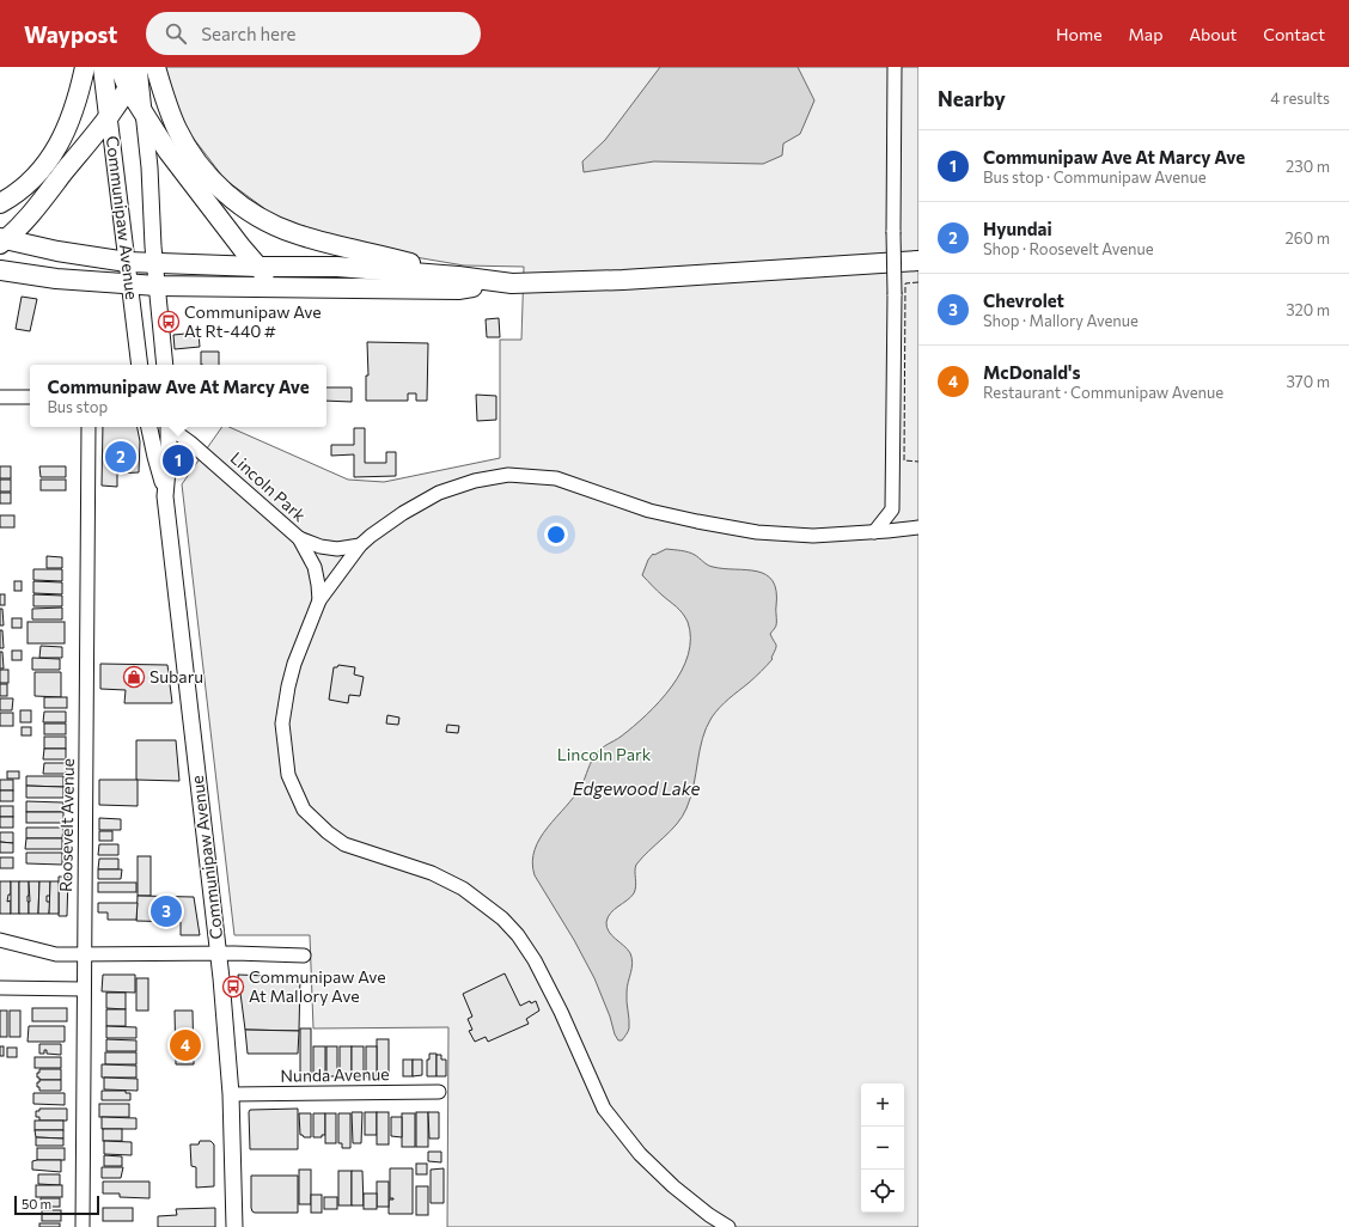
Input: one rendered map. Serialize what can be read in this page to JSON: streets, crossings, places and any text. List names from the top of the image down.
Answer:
{
  "streets": {
    "highway": ["Communipaw Avenue"],
    "street": ["Lincoln Park", "Roosevelt Avenue", "Nunda Avenue"]
  },
  "crossings": [
    ["Communipaw Avenue", "Nunda Avenue"]
  ],
  "water": ["Edgewood Lake"],
  "parks": ["Lincoln Park"],
  "places": {
    "bus stop": ["Communipaw Ave At Rt-440 #", "Communipaw Ave At Mallory Ave"],
    "shop": ["Subaru"]
  },
  "scale_bar": "50 m",
  "page": {
    "header": "Waypost",
    "search": "Search here",
    "nav": [
      "Home",
      "Map",
      "About",
      "Contact"
    ],
    "heading": ["Nearby", "4 results"],
    "list": [
      {
        "mark": "1",
        "name": "Communipaw Ave At Marcy Ave",
        "note": "Bus stop · Communipaw Avenue",
        "value": "230 m"
      },
      {
        "mark": "2",
        "name": "Hyundai",
        "note": "Shop · Roosevelt Avenue",
        "value": "260 m"
      },
      {
        "mark": "3",
        "name": "Chevrolet",
        "note": "Shop · Mallory Avenue",
        "value": "320 m"
      },
      {
        "mark": "4",
        "name": "McDonald's",
        "note": "Restaurant · Communipaw Avenue",
        "value": "370 m"
      }
    ],
    "popup": ["Communipaw Ave At Marcy Ave", "Bus stop"],
    "pins": [
      "2",
      "1",
      "3",
      "4"
    ],
    "map_buttons": ["+", "−"],
    "scale": "50 m"
  }
}
